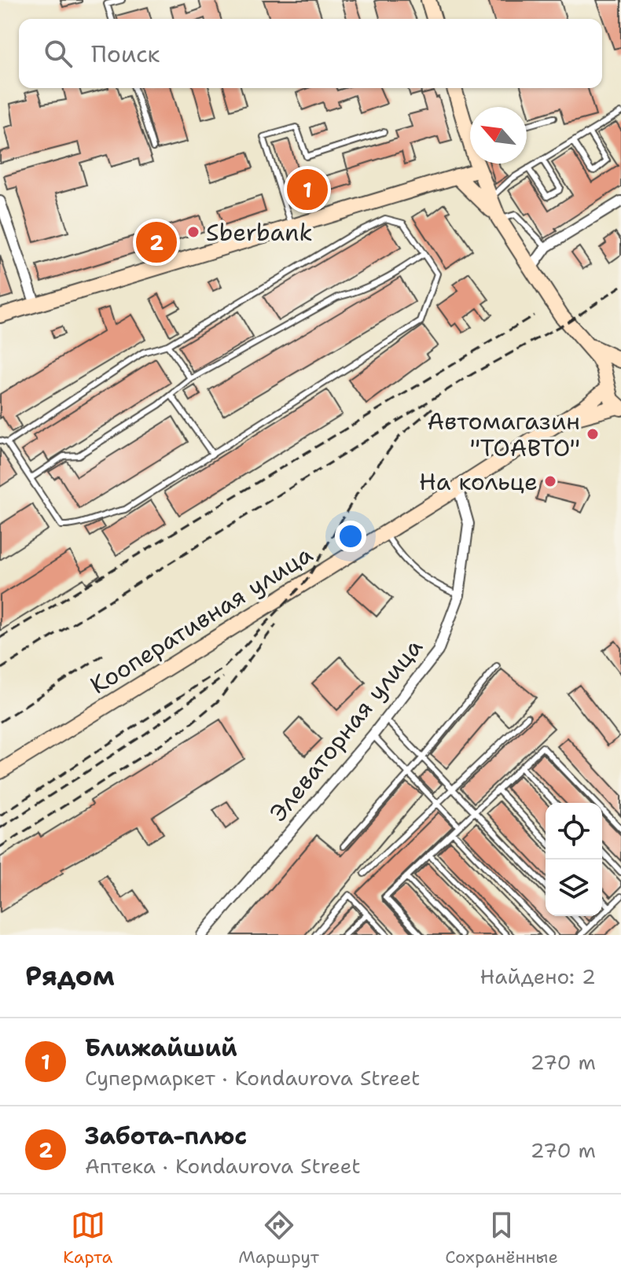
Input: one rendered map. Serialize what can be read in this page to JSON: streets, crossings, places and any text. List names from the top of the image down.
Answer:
{
  "streets": {
    "main road": ["Кооперативная улица"],
    "street": ["Элеваторная улица"]
  },
  "crossings": [
    ["Кооперативная улица", "Элеваторная улица"]
  ],
  "places": ["Sberbank", "Автомагазин \"ТОАВТО\"", "На кольце"],
  "north": "top left",
  "page": {
    "search": "Поиск",
    "pins": ["1", "2"],
    "heading": ["Рядом", "Найдено: 2"],
    "list": [
      {
        "mark": "1",
        "name": "Ближайший",
        "note": "Супермаркет · Kondaurova Street",
        "value": "270 m"
      },
      {
        "mark": "2",
        "name": "Забота-плюс",
        "note": "Аптека · Kondaurova Street",
        "value": "270 m"
      }
    ],
    "nav": ["Карта", "Маршрут", "Сохранённые"]
  }
}
